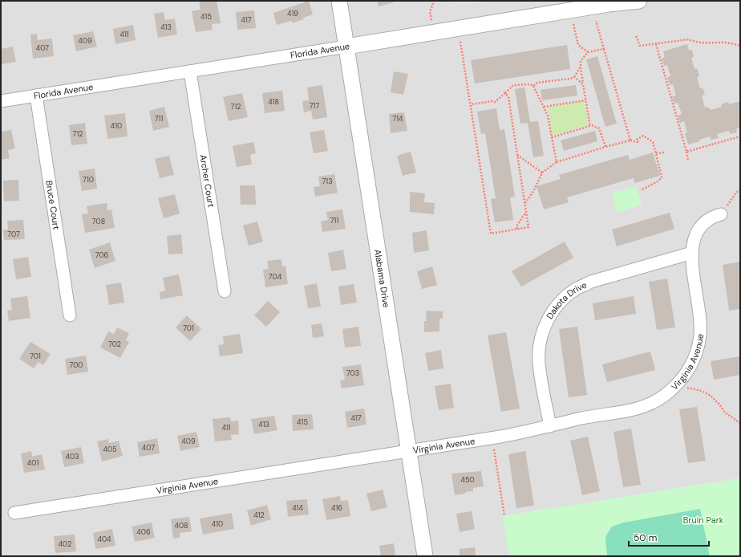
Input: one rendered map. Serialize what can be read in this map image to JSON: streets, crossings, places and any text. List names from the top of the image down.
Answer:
{
  "streets": {
    "street": [
      "Florida Avenue",
      "Archer Court",
      "Bruce Court",
      "Alabama Drive",
      "Dakota Drive",
      "Virginia Avenue"
    ]
  },
  "crossings": [
    ["Florida Avenue", "Archer Court"],
    ["Florida Avenue", "Bruce Court"],
    ["Florida Avenue", "Alabama Drive"],
    ["Alabama Drive", "Virginia Avenue"],
    ["Dakota Drive", "Virginia Avenue"]
  ],
  "parks": ["Bruin Park"],
  "house_numbers": [
    "419",
    "415",
    "417",
    "413",
    "411",
    "409",
    "407",
    "418",
    "717",
    "712",
    "711",
    "714",
    "410",
    "712",
    "710",
    "713",
    "711",
    "708",
    "707",
    "706",
    "704",
    "701",
    "702",
    "701",
    "700",
    "703",
    "417",
    "415",
    "413",
    "411",
    "409",
    "407",
    "405",
    "403",
    "401",
    "450",
    "414",
    "416",
    "412",
    "410",
    "408",
    "406",
    "404",
    "402"
  ],
  "scale_bar": "50 m"
}
